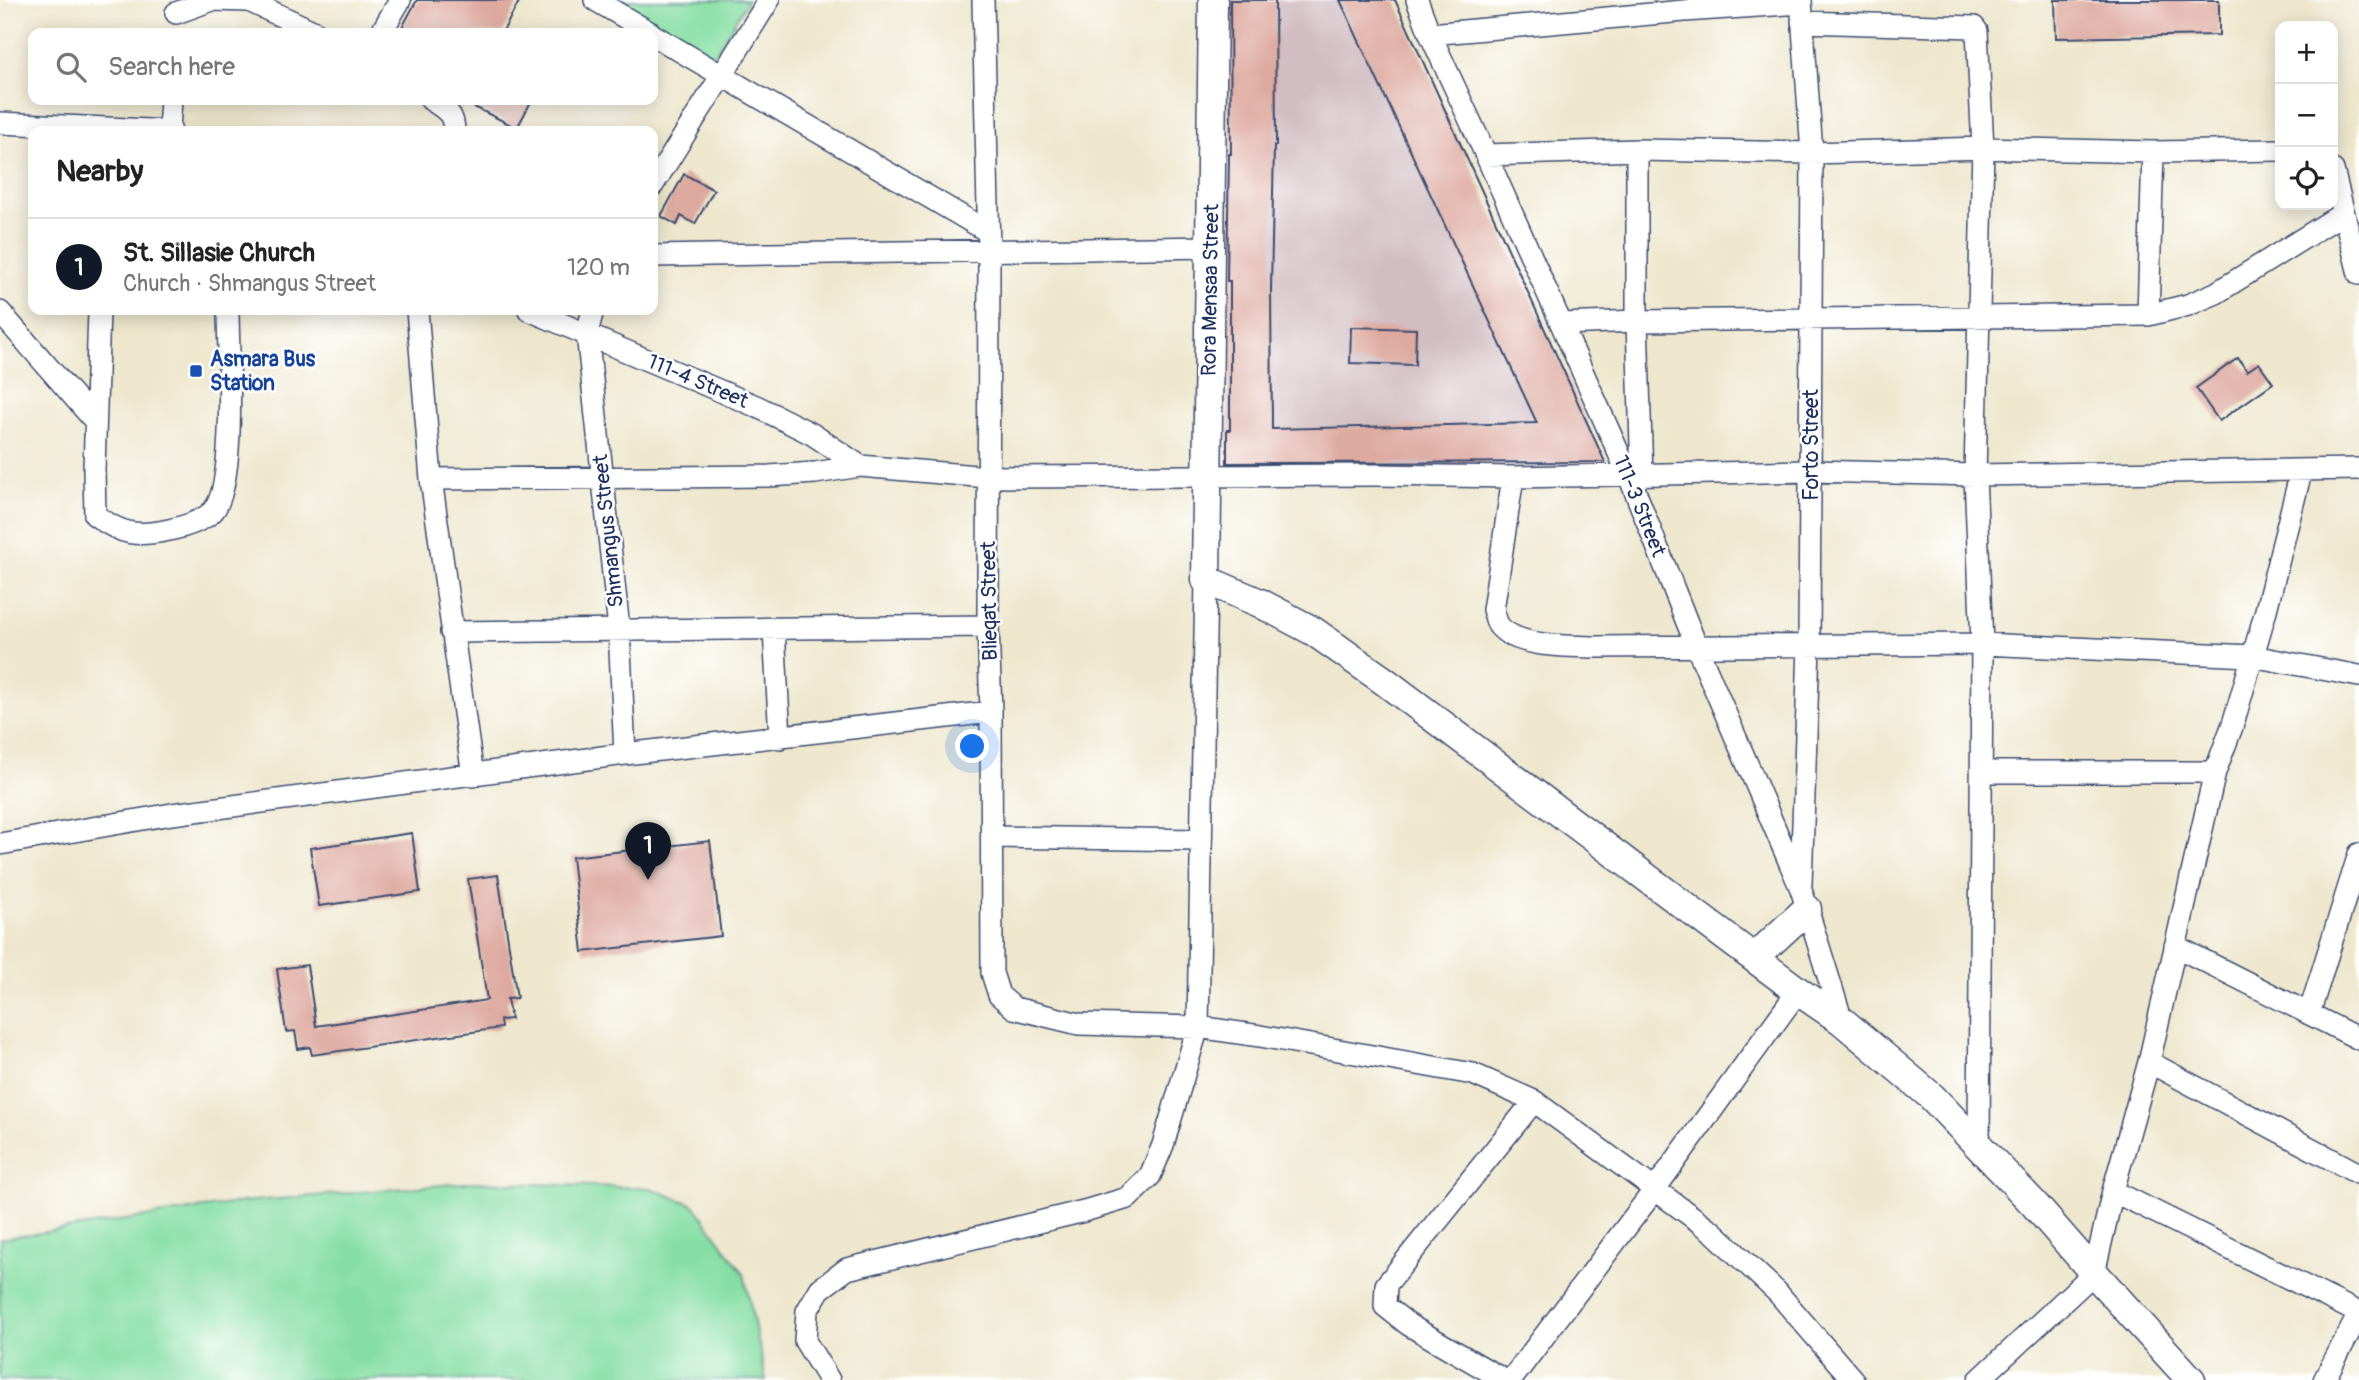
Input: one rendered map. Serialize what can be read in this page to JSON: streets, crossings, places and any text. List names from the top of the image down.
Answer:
{
  "streets": {
    "main road": ["Rora Mensaa Street"],
    "street": [
      "111-4 Street",
      "Forto Street",
      "111-3 Street",
      "Shmangus Street",
      "Blieqat Street"
    ]
  },
  "crossings": [
    ["111-4 Street", "Shmangus Street"],
    ["Forto Street", "111-3 Street"]
  ],
  "places": {
    "transit": ["Asmara Bus Station"]
  },
  "page": {
    "map_buttons": ["+", "−"],
    "search": "Search here",
    "heading": "Nearby",
    "list": [
      {
        "mark": "1",
        "name": "St. Sillasie Church",
        "note": "Church · Shmangus Street",
        "value": "120 m"
      }
    ],
    "pins": "1"
  }
}
